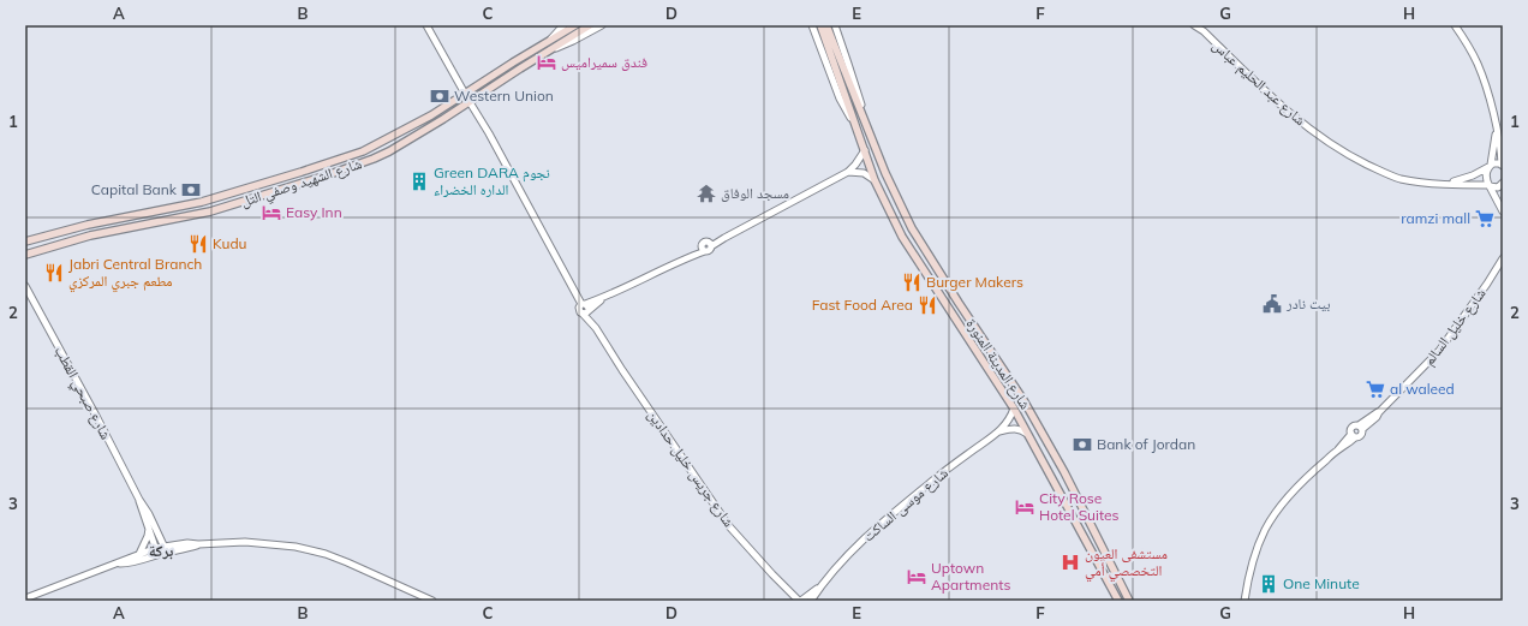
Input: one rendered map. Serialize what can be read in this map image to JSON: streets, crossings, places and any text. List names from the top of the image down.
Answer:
{
  "streets": {
    "main road": ["شارع الشهيد وصفي التل", "شارع المدينة المنورة"],
    "street": [
      "شارع عبد الحليم عباس",
      "شارع خليل السالم",
      "شارع صبحي القطب",
      "شارع جريس خليل حدادين",
      "شارع موسى الساكت"
    ]
  },
  "crossings": [
    ["شارع الشهيد وصفي التل", "شارع جريس خليل حدادين"],
    ["شارع المدينة المنورة", "شارع موسى الساكت"],
    ["شارع جريس خليل حدادين", "شارع موسى الساكت"]
  ],
  "districts": ["بركة"],
  "places": {
    "hotel": [
      "فندق سميراميس",
      "Easy Inn",
      "City Rose Hotel Suites",
      "Uptown Apartments"
    ],
    "bank": ["Western Union", "Capital Bank", "Bank of Jordan"],
    "building": ["Green DARA نجوم الداره الخضراء", "One Minute"],
    "temple": ["مسجد الوفاق"],
    "supermarket": ["ramzi mall", "al waleed"],
    "restaurant": [
      "Kudu",
      "Jabri Central Branch مطعم جبري المركزي",
      "Burger Makers",
      "Fast Food Area"
    ],
    "public building": ["بيت نادر"],
    "hospital": ["مستشفى العيون التخصصي أمي"]
  },
  "grid": {
    "columns": [
      "A",
      "B",
      "C",
      "D",
      "E",
      "F",
      "G",
      "H"
    ],
    "rows": ["1", "2", "3"]
  }
}
